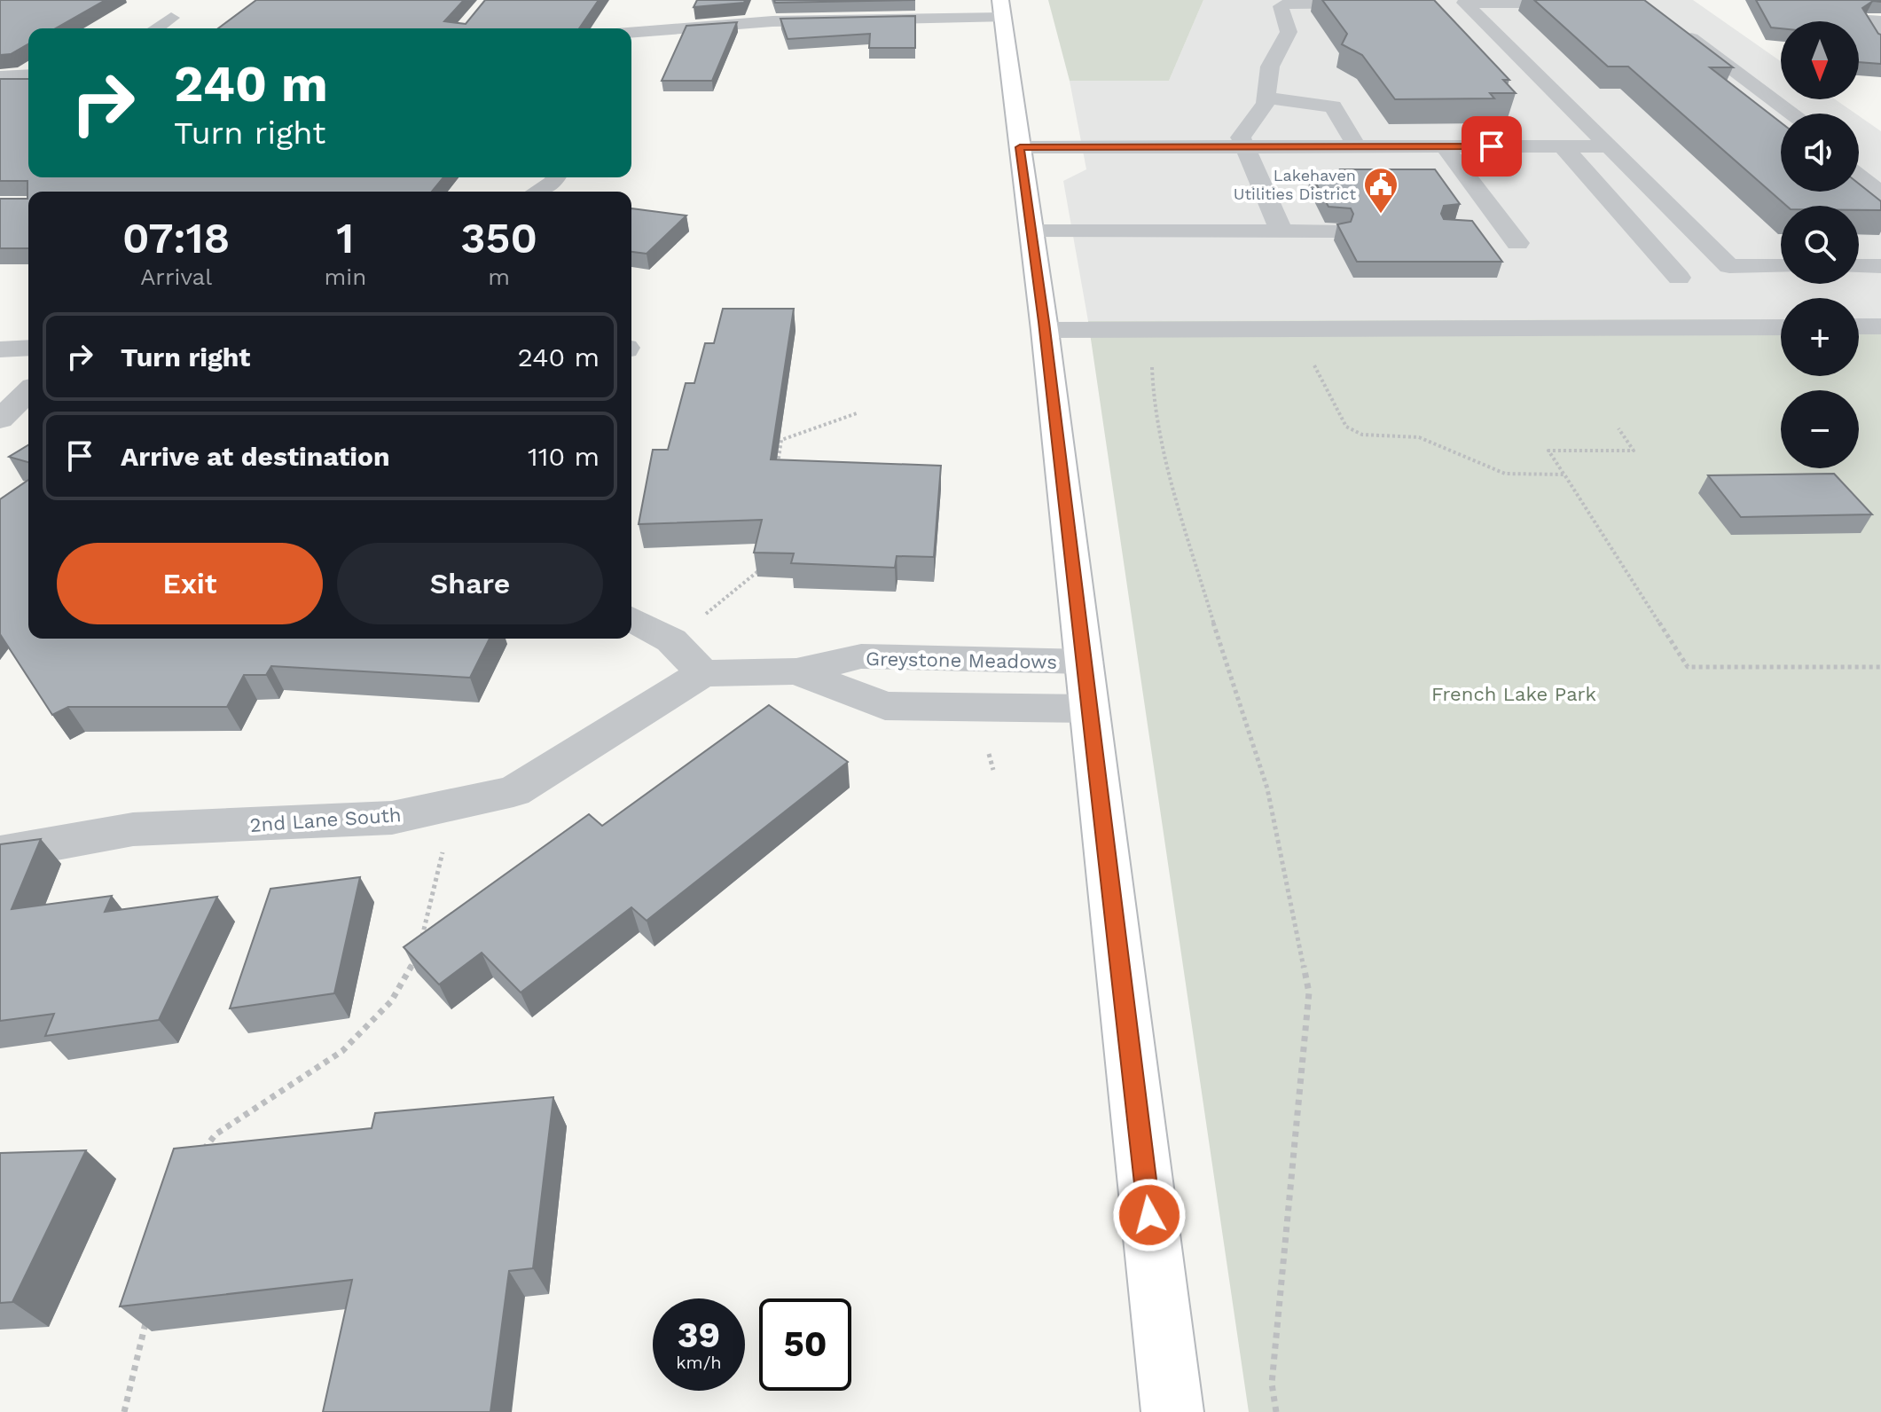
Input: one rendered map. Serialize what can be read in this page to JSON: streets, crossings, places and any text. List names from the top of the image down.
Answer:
{
  "streets": {
    "street": ["Greystone Meadows", "2nd Lane South"]
  },
  "crossings": [
    ["Greystone Meadows", "2nd Lane South"]
  ],
  "parks": ["French Lake Park"],
  "places": {
    "public building": ["Lakehaven Utilities District"]
  },
  "north": "bottom",
  "page": {
    "map_buttons": ["+", "−"],
    "turn": ["240 m", "Turn right"],
    "eta": [
      "07:18",
      "Arrival",
      "1",
      "min",
      "350",
      "m"
    ],
    "list": [
      {
        "name": "Turn right",
        "value": "240 m"
      },
      {
        "name": "Arrive at destination",
        "value": "110 m"
      }
    ],
    "buttons": ["Exit", "Share"],
    "speed": "39 km/h",
    "limit": "50"
  }
}
